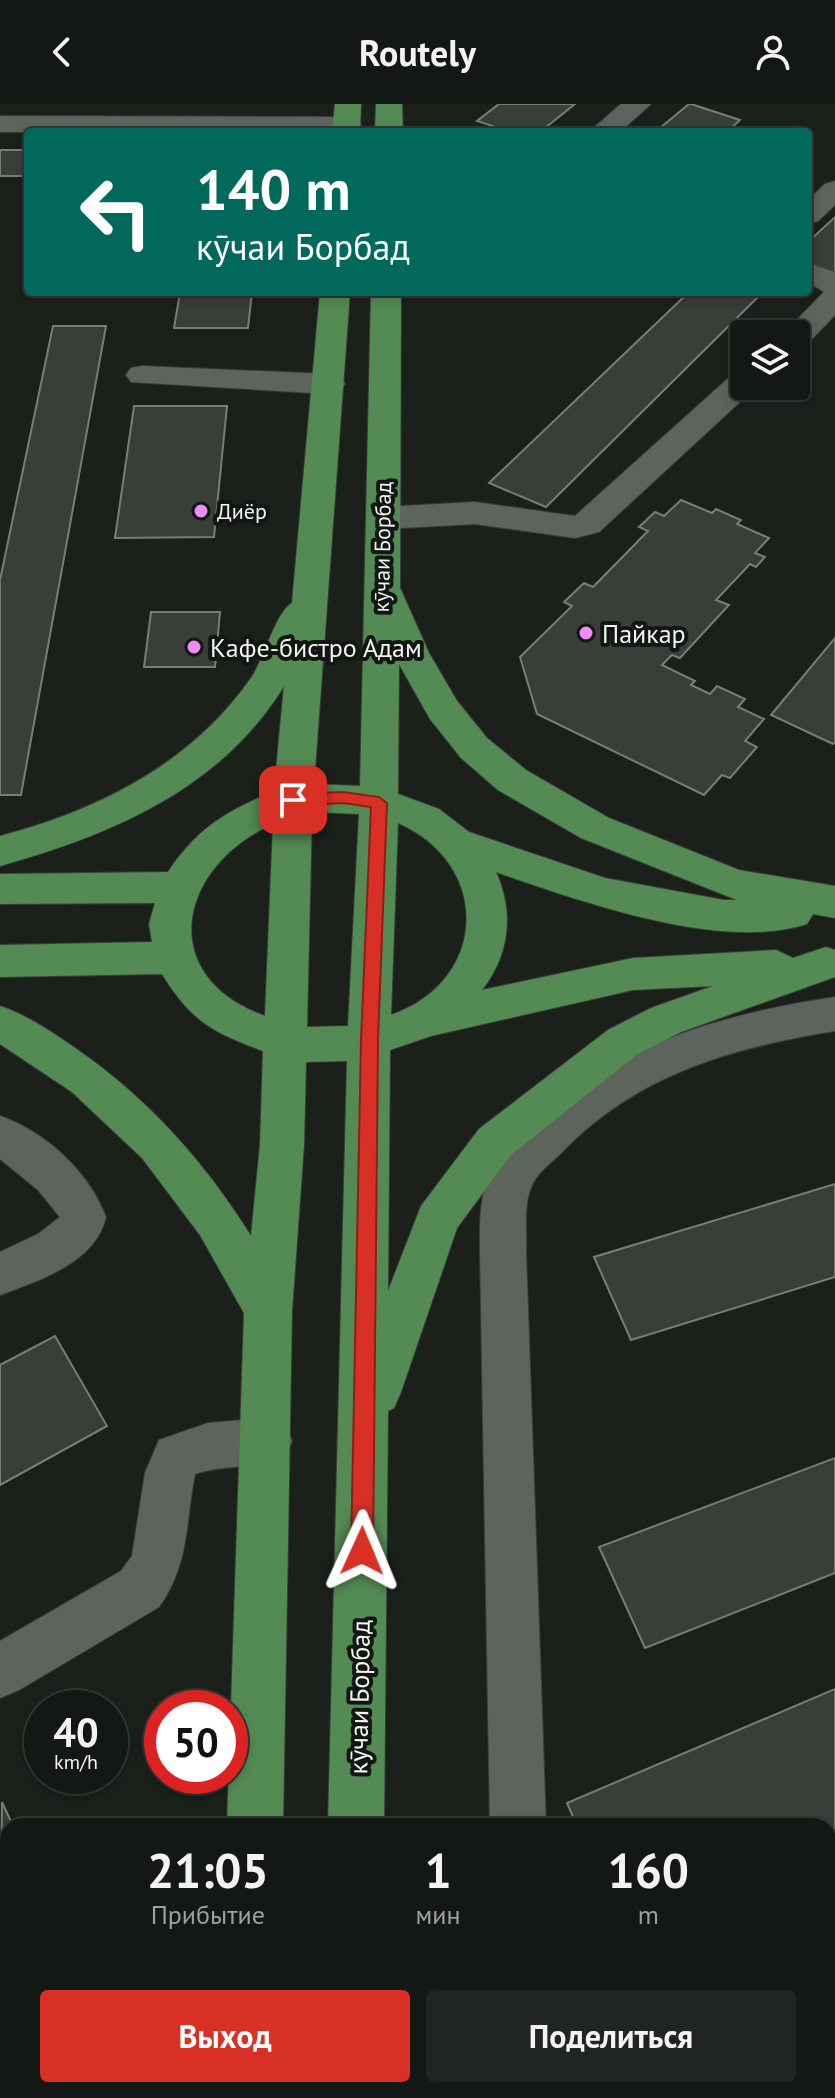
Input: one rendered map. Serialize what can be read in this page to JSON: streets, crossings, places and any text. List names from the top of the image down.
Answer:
{
  "streets": {
    "main road": ["кӯчаи Борбад"]
  },
  "places": ["Диëр", "Пайкар", "Кафе-бистро Адам"],
  "page": {
    "header": "Routely",
    "turn": ["140 m", "кӯчаи Борбад"],
    "speed": "40 km/h",
    "limit": "50",
    "eta": [
      "21:05",
      "Прибытие",
      "1",
      "мин",
      "160",
      "m"
    ],
    "buttons": ["Выход", "Поделиться"]
  }
}
